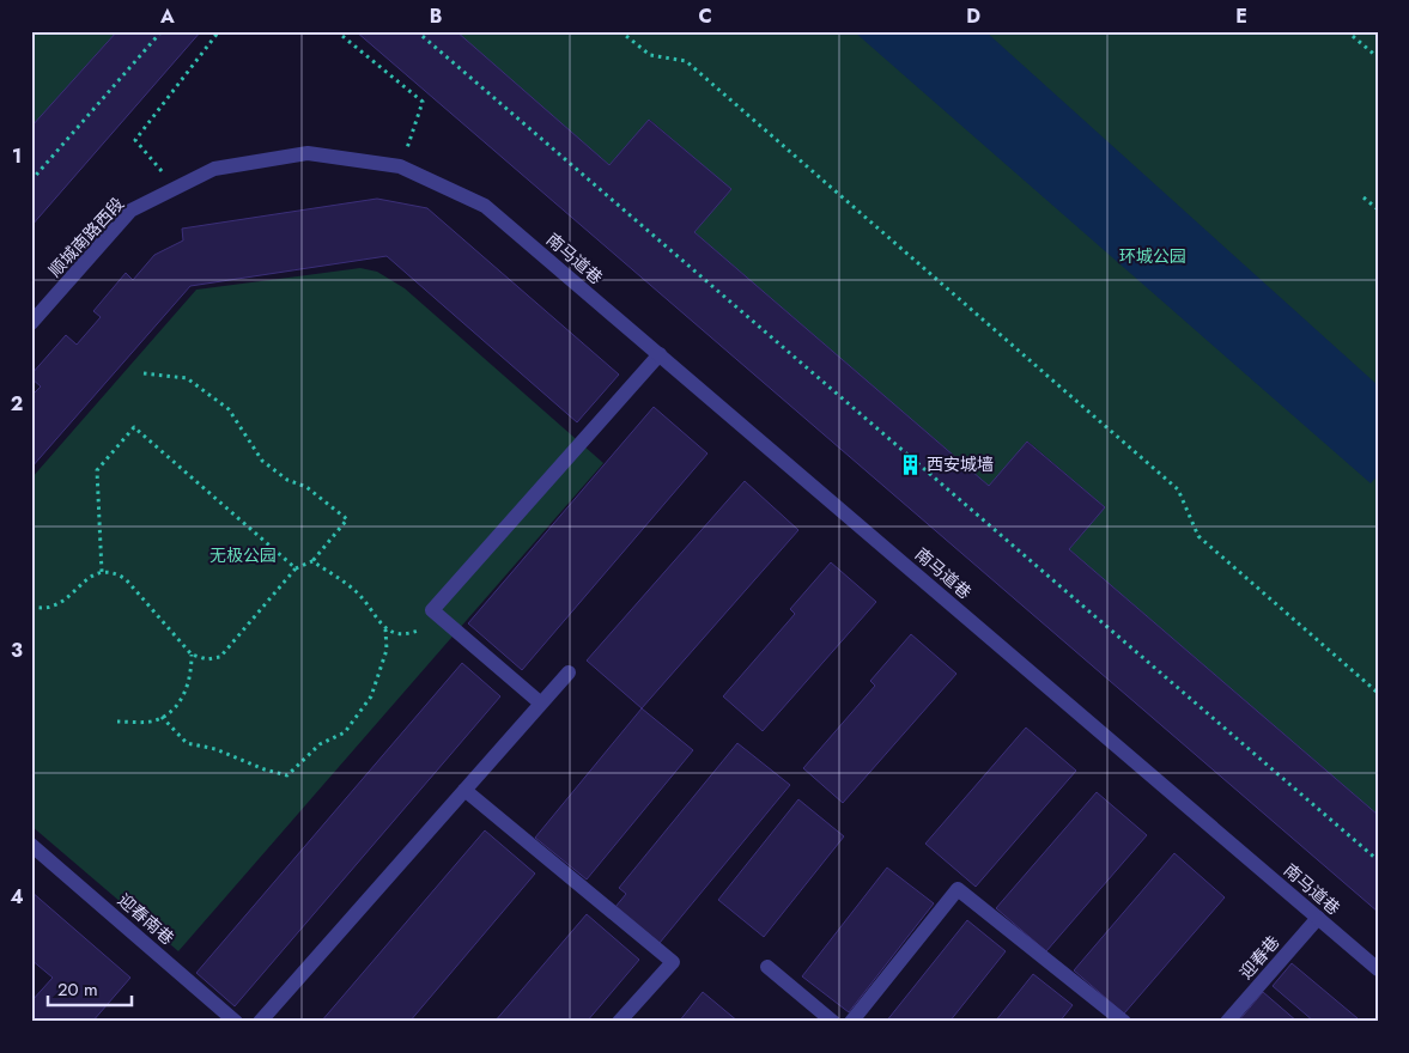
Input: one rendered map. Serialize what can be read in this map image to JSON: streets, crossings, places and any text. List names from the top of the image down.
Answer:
{
  "streets": {
    "street": [
      "顺城南路西段",
      "南马道巷",
      "迎春南巷",
      "迎春巷"
    ]
  },
  "crossings": [
    ["顺城南路西段", "南马道巷"],
    ["南马道巷", "迎春巷"]
  ],
  "parks": ["环城公园", "无极公园"],
  "places": {
    "building": ["西安城墙"]
  },
  "scale_bar": "20 m",
  "grid": {
    "columns": [
      "A",
      "B",
      "C",
      "D",
      "E"
    ],
    "rows": [
      "1",
      "2",
      "3",
      "4"
    ]
  }
}
